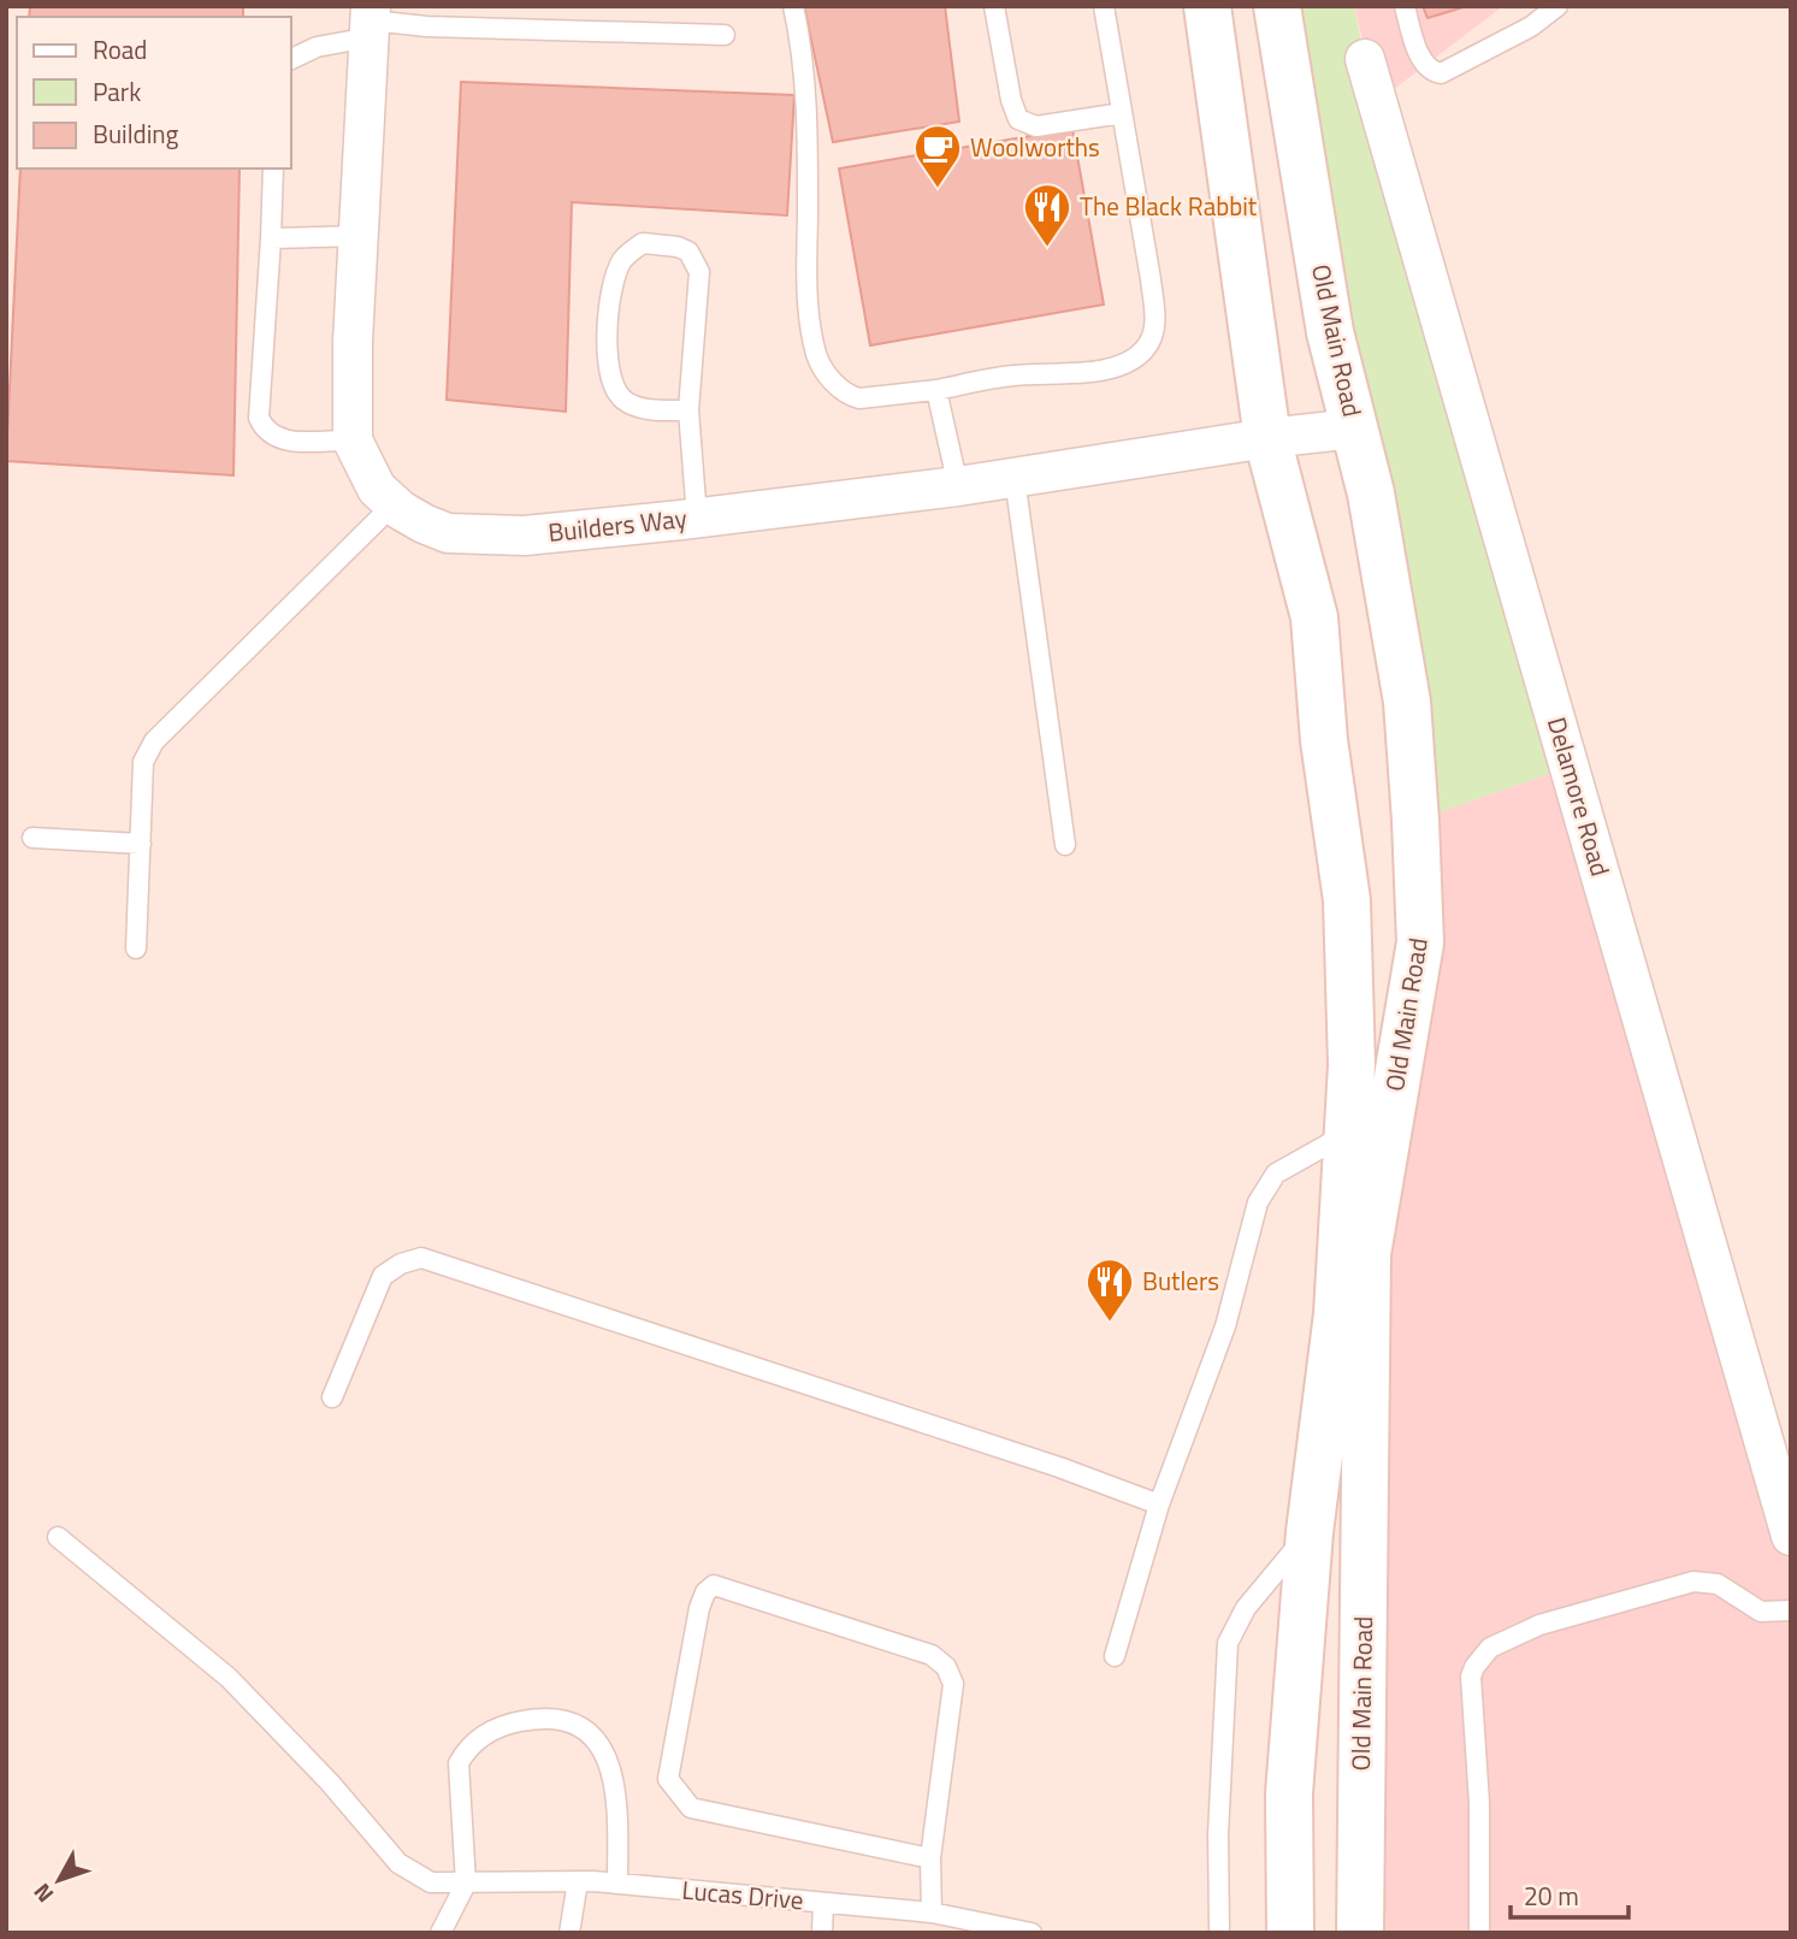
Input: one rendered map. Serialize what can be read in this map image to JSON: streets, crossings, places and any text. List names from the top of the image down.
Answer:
{
  "streets": {
    "main road": ["Old Main Road"],
    "street": ["Builders Way", "Delamore Road"],
    "lane": ["Lucas Drive"]
  },
  "crossings": [
    ["Old Main Road", "Builders Way"]
  ],
  "places": {
    "cafe": ["Woolworths"],
    "restaurant": ["The Black Rabbit", "Butlers"]
  },
  "legend": ["Road", "Park", "Building"],
  "scale_bar": "20 m",
  "north": "bottom left"
}
